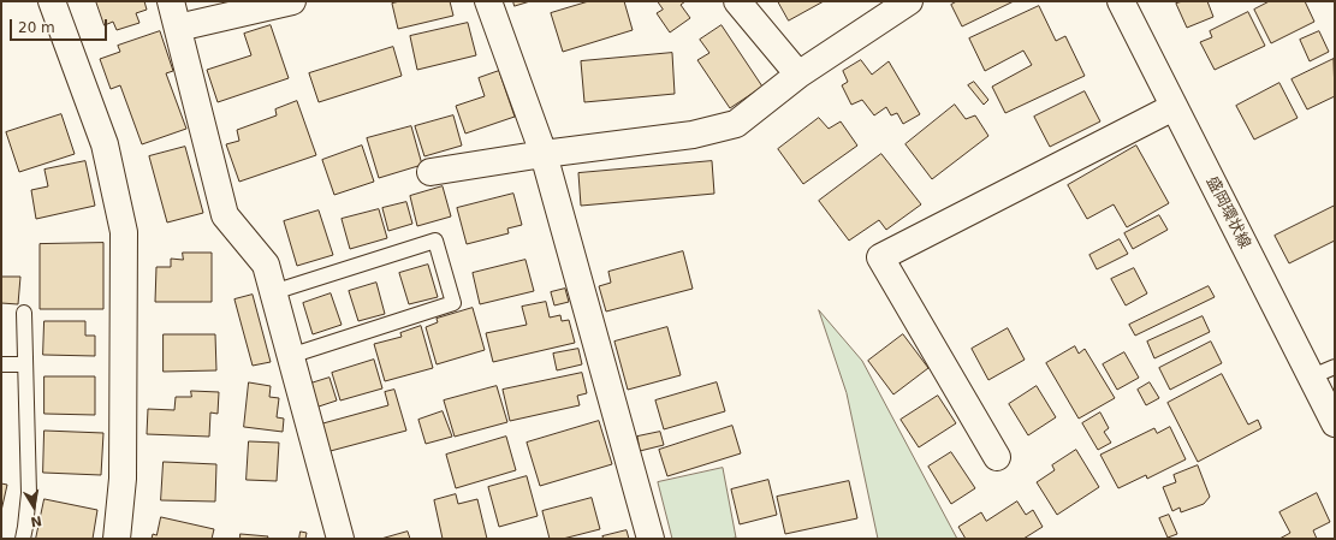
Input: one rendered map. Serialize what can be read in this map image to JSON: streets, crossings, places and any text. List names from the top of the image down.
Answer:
{
  "streets": {
    "street": ["盛岡環状線"]
  },
  "scale_bar": "20 m",
  "north": "bottom"
}
